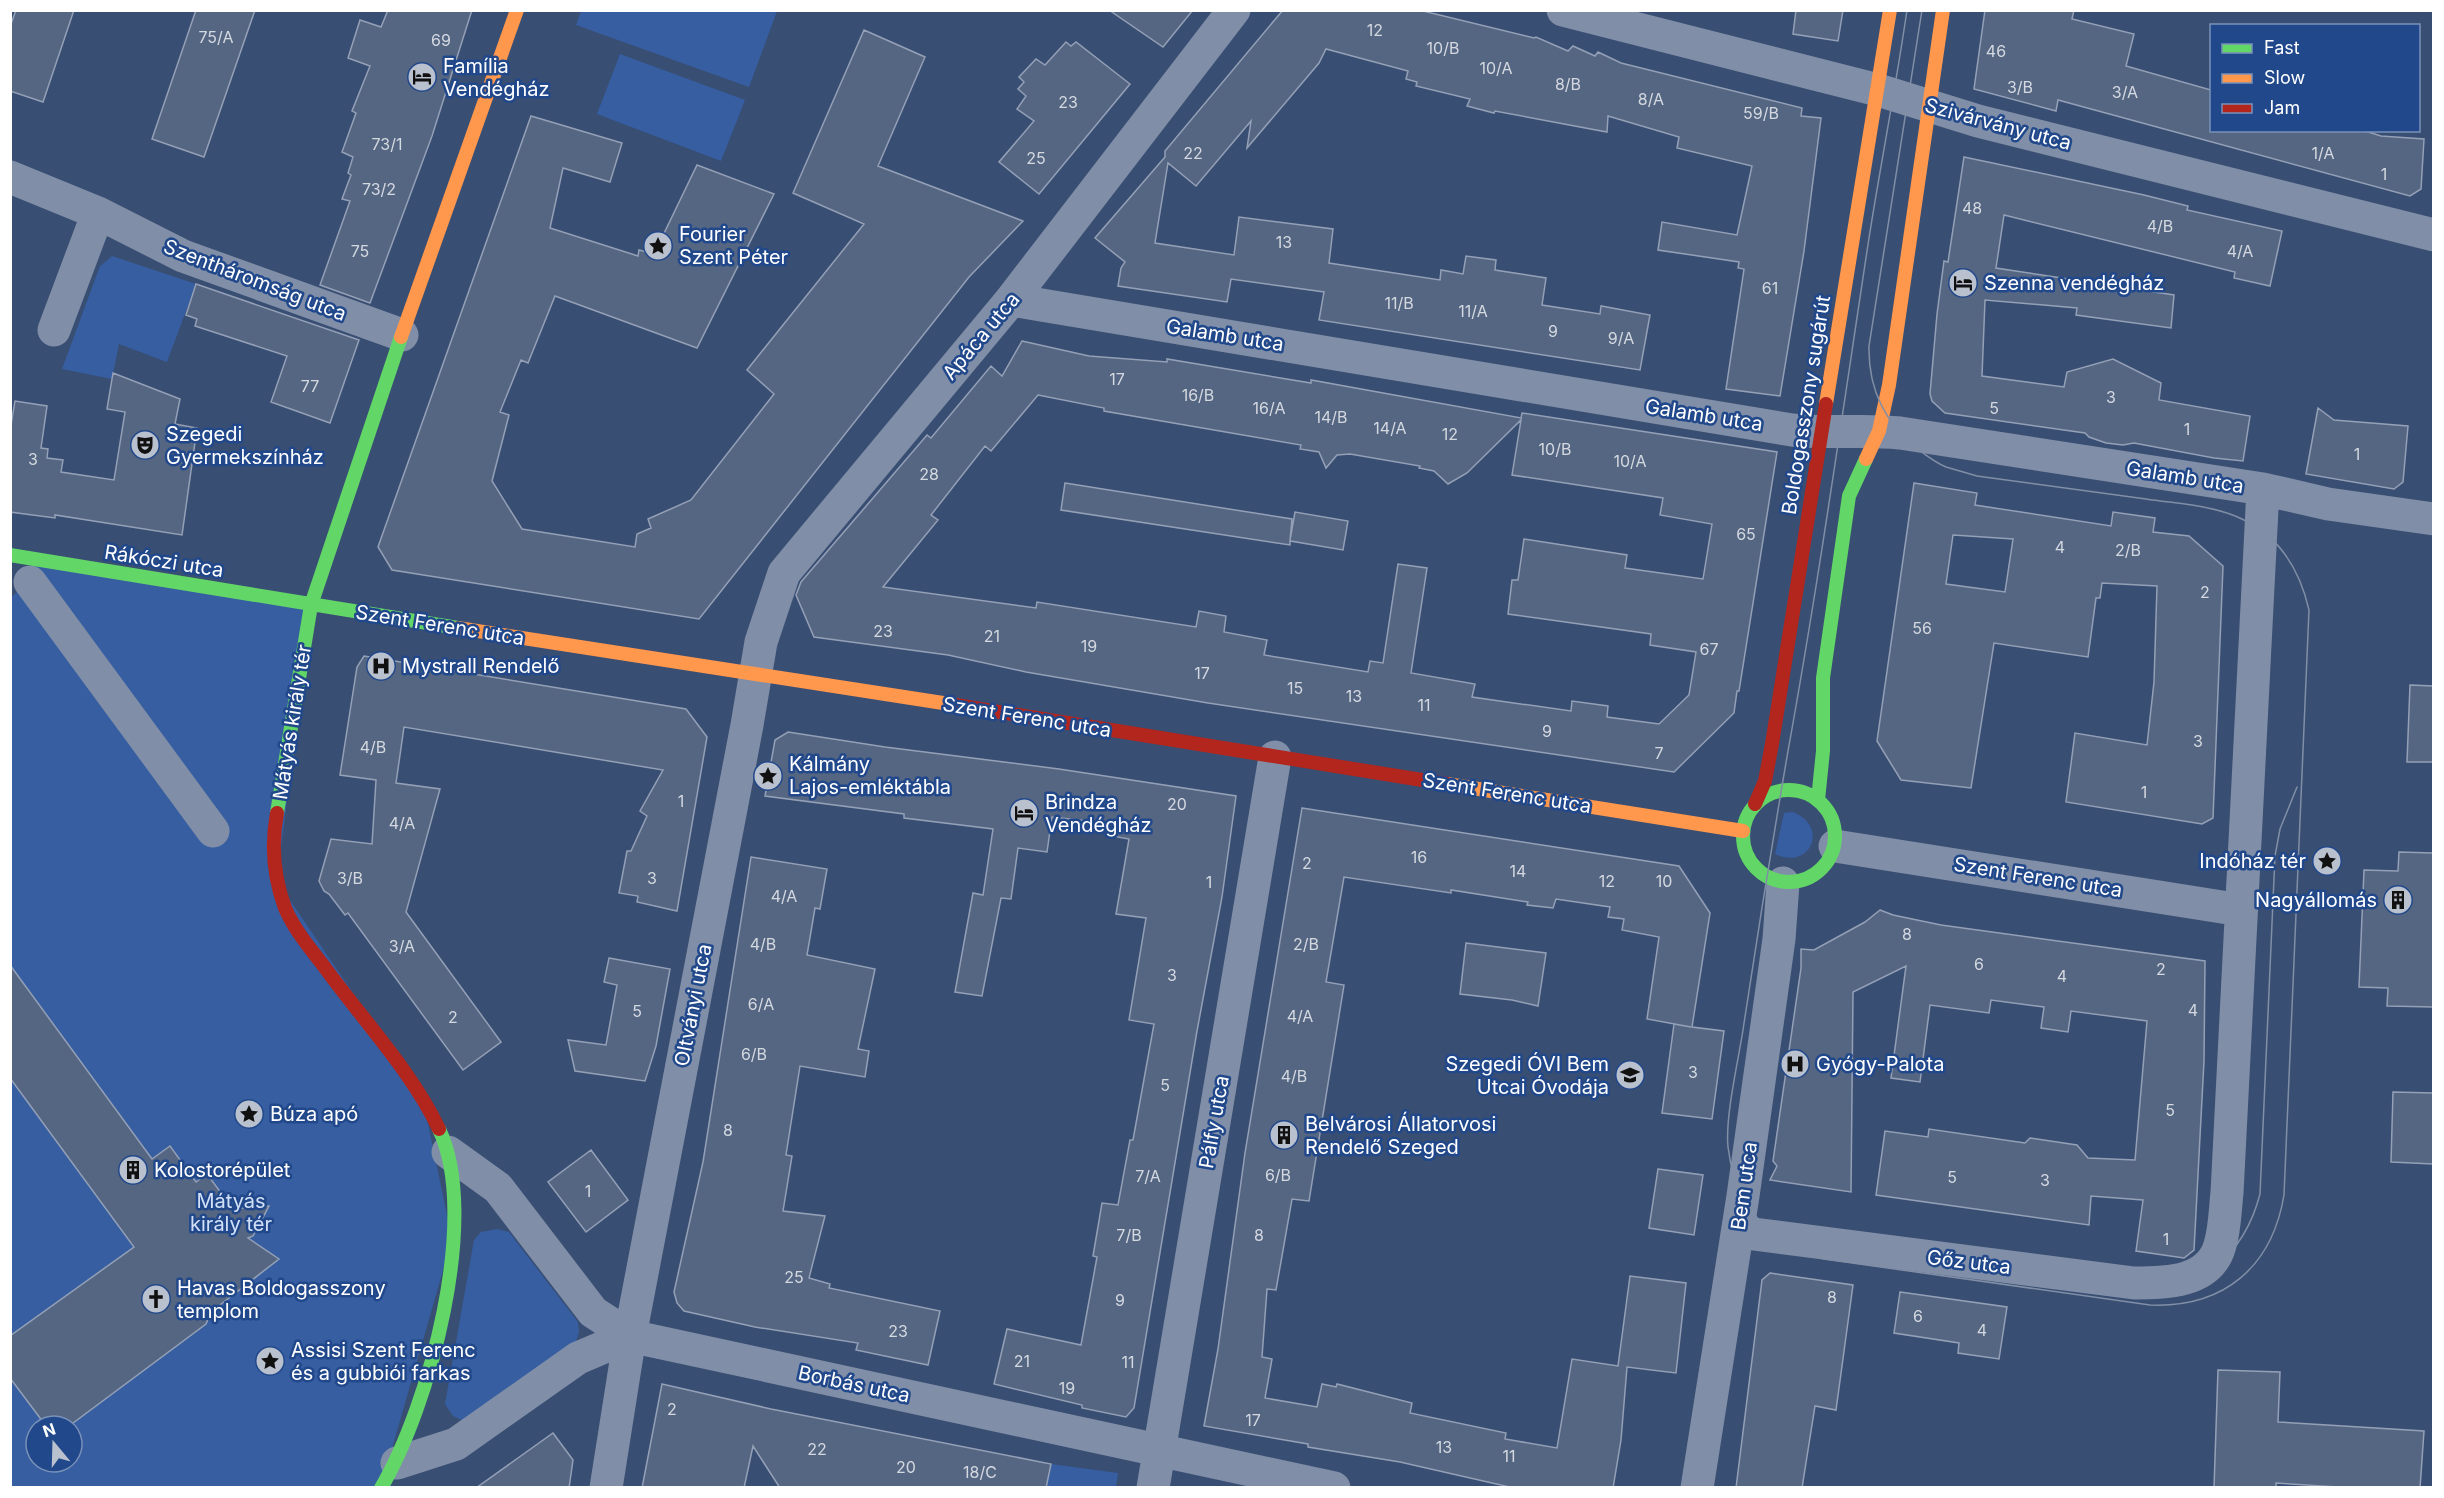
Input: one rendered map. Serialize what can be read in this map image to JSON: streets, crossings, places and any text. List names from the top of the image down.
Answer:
{
  "streets": {
    "street": [
      "Szivárvány utca",
      "Szentháromság utca",
      "Galamb utca",
      "Apáca utca",
      "Boldogasszony sugárút",
      "Rákóczi utca",
      "Szent Ferenc utca",
      "Mátyás király tér",
      "Oltványi utca",
      "Pálfy utca",
      "Bem utca",
      "Gőz utca",
      "Borbás utca"
    ]
  },
  "crossings": [
    ["Szivárvány utca", "Boldogasszony sugárút"],
    ["Galamb utca", "Apáca utca"],
    ["Galamb utca", "Boldogasszony sugárút"],
    ["Apáca utca", "Szent Ferenc utca"],
    ["Apáca utca", "Oltványi utca"],
    ["Boldogasszony sugárút", "Szent Ferenc utca"],
    ["Boldogasszony sugárút", "Bem utca"],
    ["Rákóczi utca", "Szent Ferenc utca"],
    ["Rákóczi utca", "Mátyás király tér"],
    ["Szent Ferenc utca", "Mátyás király tér"],
    ["Szent Ferenc utca", "Oltványi utca"],
    ["Szent Ferenc utca", "Pálfy utca"],
    ["Szent Ferenc utca", "Bem utca"],
    ["Szent Ferenc utca", "Gőz utca"],
    ["Mátyás király tér", "Oltványi utca"],
    ["Mátyás király tér", "Borbás utca"],
    ["Oltványi utca", "Borbás utca"],
    ["Pálfy utca", "Borbás utca"],
    ["Bem utca", "Gőz utca"]
  ],
  "parks": ["Mátyás király tér"],
  "places": {
    "hotel": ["Família Vendégház", "Szenna vendégház", "Brindza Vendégház"],
    "place": [
      "Fourier Szent Péter",
      "Kálmány Lajos-emléktábla",
      "Indóház tér",
      "Búza apó",
      "Assisi Szent Ferenc és a gubbiói farkas"
    ],
    "theatre": ["Szegedi Gyermekszínház"],
    "hospital": ["Mystrall Rendelő", "Gyógy-Palota"],
    "building": ["Nagyállomás", "Belvárosi Állatorvosi Rendelő Szeged", "Kolostorépület"],
    "school or university": ["Szegedi ÓVI Bem Utcai Óvodája"],
    "church": ["Havas Boldogasszony templom"]
  },
  "house_numbers": [
    "12",
    "75/A",
    "69",
    "10/B",
    "46",
    "10/A",
    "8/B",
    "3/B",
    "3/A",
    "8/A",
    "23",
    "59/B",
    "73/1",
    "22",
    "1/A",
    "25",
    "1",
    "73/2",
    "48",
    "4/B",
    "13",
    "75",
    "4/A",
    "61",
    "11/B",
    "11/A",
    "9",
    "9/A",
    "17",
    "77",
    "16/B",
    "3",
    "16/A",
    "5",
    "14/B",
    "14/A",
    "1",
    "12",
    "10/B",
    "1",
    "3",
    "10/A",
    "28",
    "65",
    "4",
    "2/B",
    "2",
    "56",
    "23",
    "21",
    "19",
    "67",
    "17",
    "15",
    "13",
    "11",
    "9",
    "3",
    "4/B",
    "7",
    "1",
    "1",
    "20",
    "4/A",
    "16",
    "2",
    "14",
    "3/B",
    "3",
    "12",
    "10",
    "1",
    "4/A",
    "8",
    "4/B",
    "2/B",
    "3/A",
    "6",
    "2",
    "3",
    "4",
    "6/A",
    "4",
    "5",
    "4/A",
    "2",
    "6/B",
    "3",
    "4/B",
    "5",
    "5",
    "8",
    "6/B",
    "7/A",
    "5",
    "3",
    "1",
    "7/B",
    "8",
    "1",
    "25",
    "8",
    "9",
    "6",
    "4",
    "23",
    "21",
    "11",
    "19",
    "2",
    "17",
    "13",
    "22",
    "11",
    "20",
    "18/C"
  ],
  "legend": ["Fast", "Slow", "Jam"],
  "north": "top"
}
